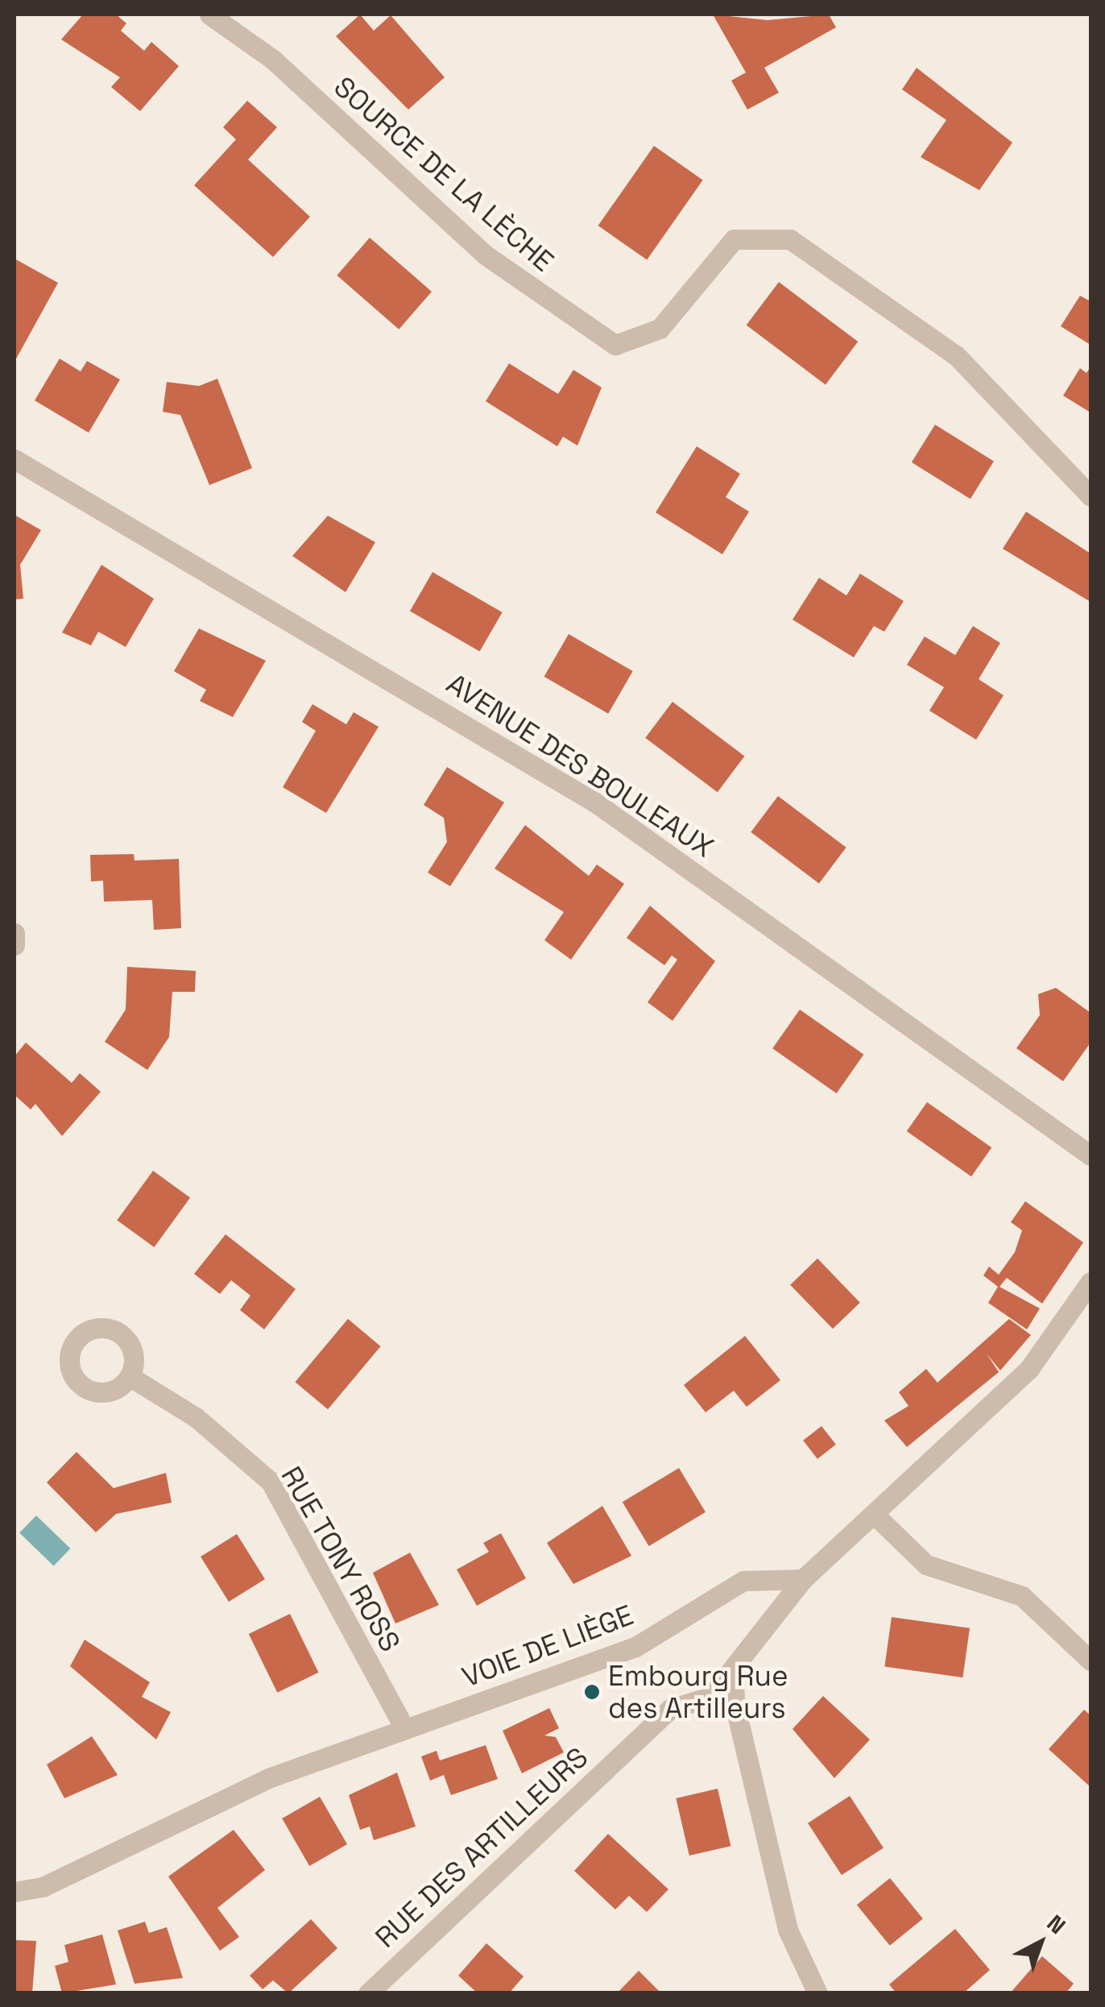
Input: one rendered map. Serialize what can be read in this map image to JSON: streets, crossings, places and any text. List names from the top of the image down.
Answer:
{
  "streets": {
    "street": [
      "SOURCE DE LA LÈCHE",
      "AVENUE DES BOULEAUX",
      "RUE TONY ROSS",
      "VOIE DE LIÈGE",
      "RUE DES ARTILLEURS"
    ]
  },
  "crossings": [
    ["RUE TONY ROSS", "VOIE DE LIÈGE"],
    ["VOIE DE LIÈGE", "RUE DES ARTILLEURS"]
  ],
  "places": ["Embourg Rue des Artilleurs"],
  "north": "top right"
}
